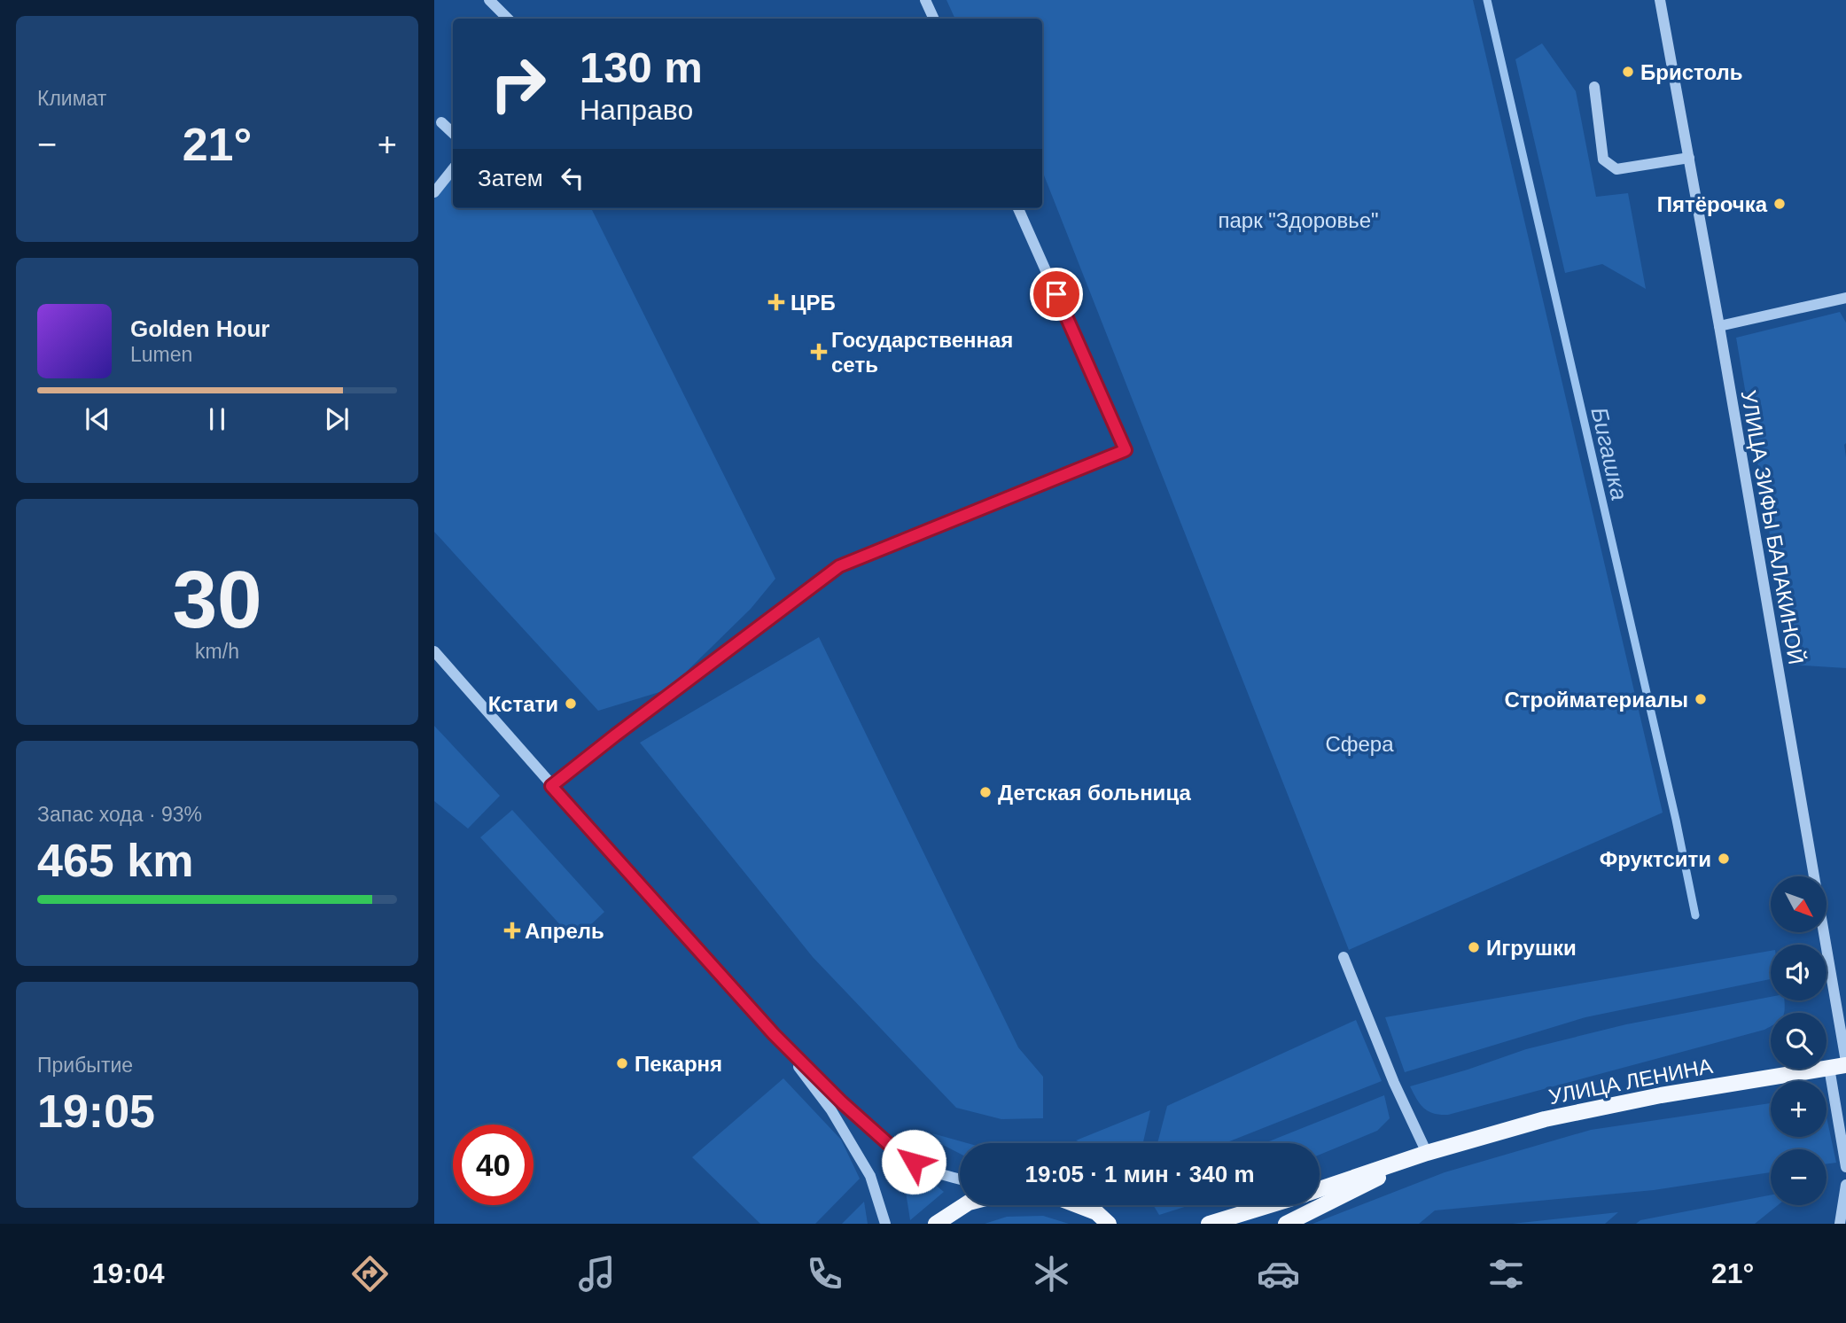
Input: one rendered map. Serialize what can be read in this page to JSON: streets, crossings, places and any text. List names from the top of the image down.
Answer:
{
  "streets": {
    "main road": ["УЛИЦА ЛЕНИНА"],
    "street": ["УЛИЦА ЗИФЫ БАЛАКИНОЙ"]
  },
  "crossings": [
    ["УЛИЦА ЗИФЫ БАЛАКИНОЙ", "УЛИЦА ЛЕНИНА"]
  ],
  "water": ["Бигашка"],
  "parks": ["парк \"Здоровье\"", "Сфера"],
  "places": {
    "other": [
      "Бристоль",
      "Пятёрочка",
      "Стройматериалы",
      "Кстати",
      "Детская больница",
      "Фруктсити",
      "Игрушки",
      "Пекарня"
    ],
    "health": ["ЦРБ", "Государственная сеть", "Апрель"]
  },
  "north": "bottom right",
  "page": {
    "tile": [
      "Климат",
      ["30", "km/h"],
      ["Запас хода · 93%", "465 km"],
      ["Прибытие", "19:05"]
    ],
    "turn": ["130 m", "Направо"],
    "heat": ["−", "21°", "+"],
    "then": "Затем",
    "song": ["Golden Hour", "Lumen"],
    "map_buttons": ["+", "−"],
    "limit": "40",
    "trip": "19:05 · 1 мин · 340 m",
    "tabs": ["19:04", "21°"]
  }
}
